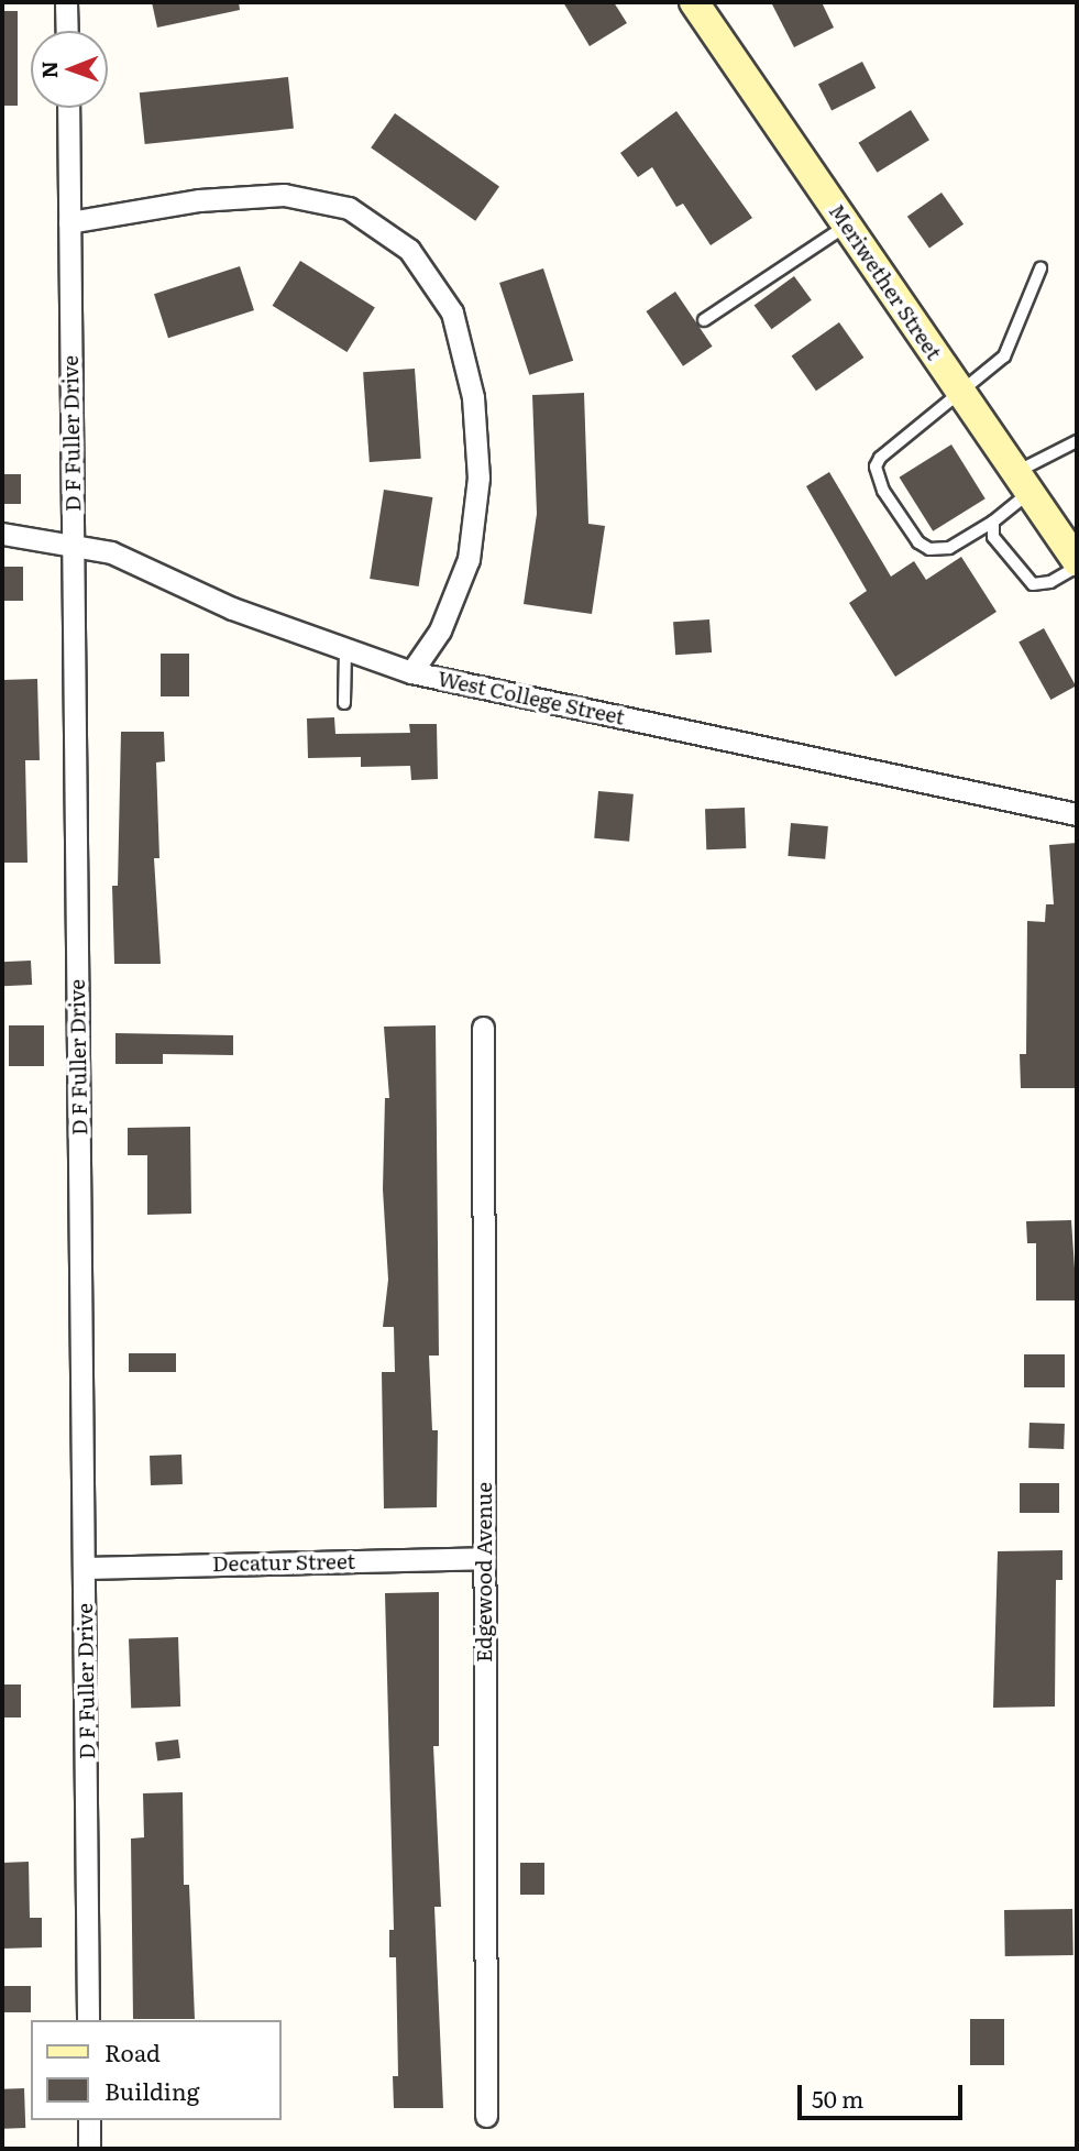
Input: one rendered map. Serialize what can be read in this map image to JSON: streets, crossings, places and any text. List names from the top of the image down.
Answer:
{
  "streets": {
    "street": [
      "Meriwether Street",
      "D F Fuller Drive",
      "West College Street",
      "Decatur Street",
      "Edgewood Avenue"
    ]
  },
  "crossings": [
    ["D F Fuller Drive", "West College Street"],
    ["D F Fuller Drive", "Decatur Street"],
    ["Decatur Street", "Edgewood Avenue"]
  ],
  "legend": ["Road", "Building"],
  "scale_bar": "50 m",
  "north": "left"
}
